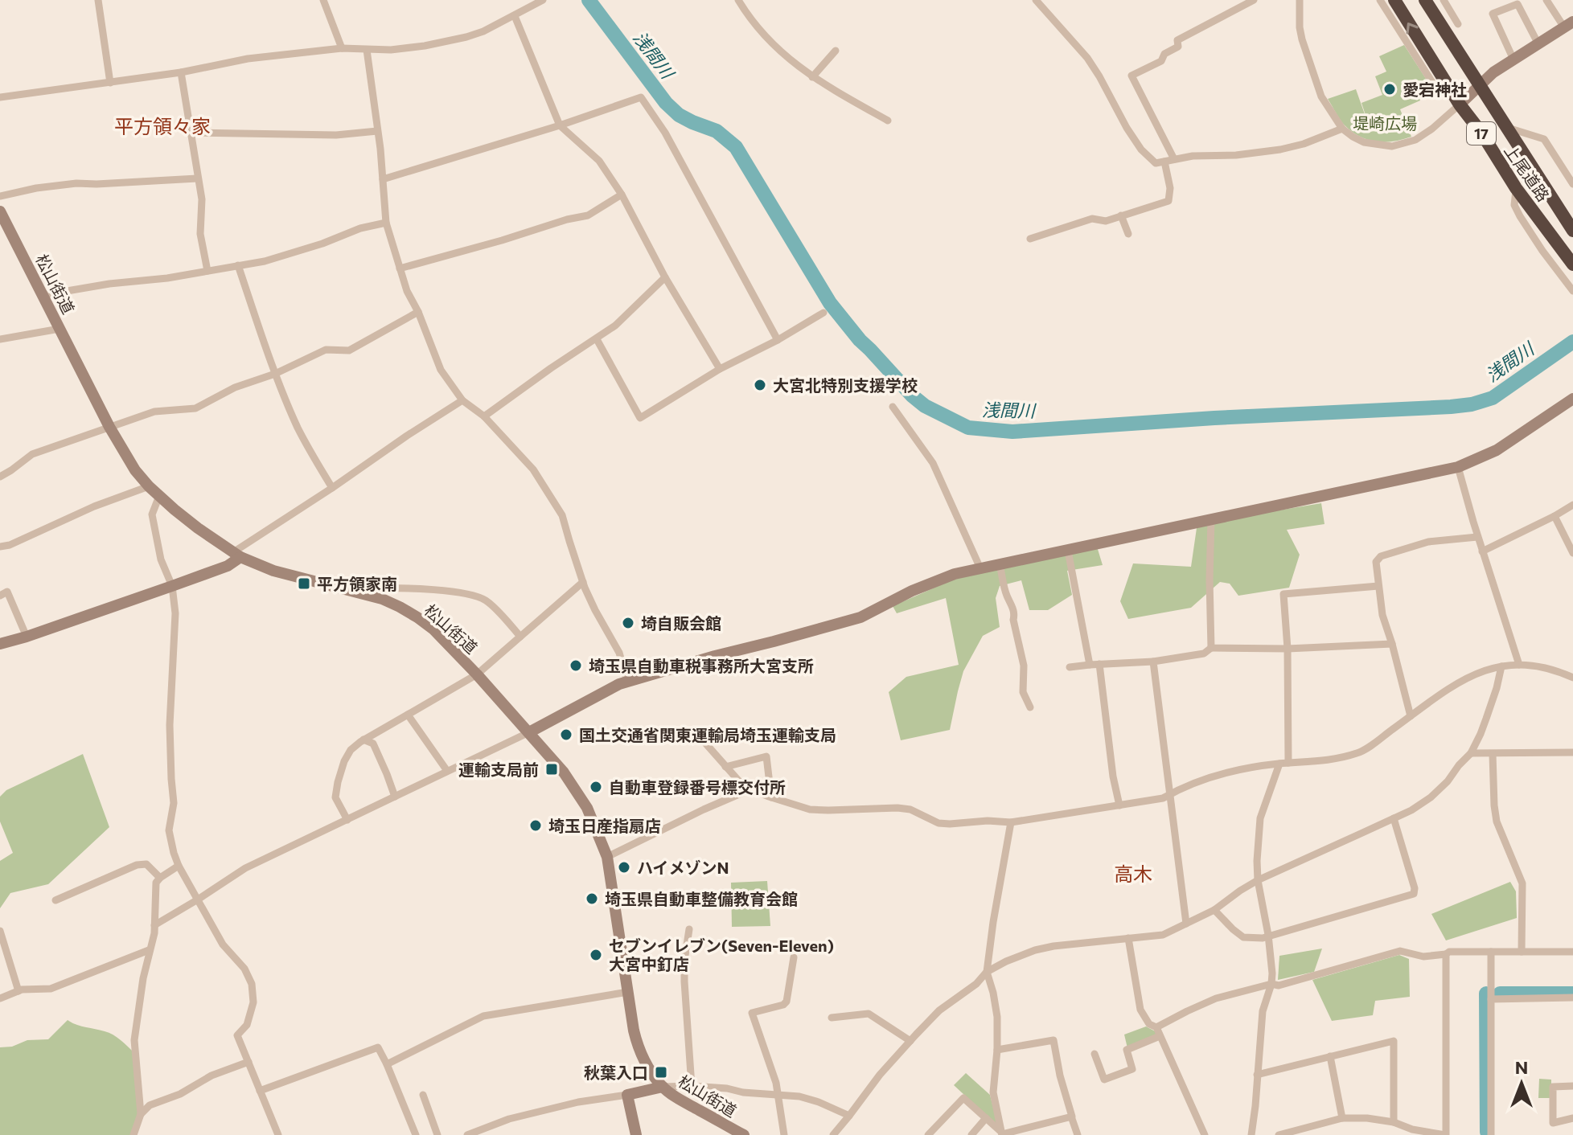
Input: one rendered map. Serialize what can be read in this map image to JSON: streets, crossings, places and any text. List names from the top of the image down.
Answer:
{
  "streets": {
    "highway": ["17", "上尾道路"],
    "street": ["松山街道"]
  },
  "districts": ["平方領々家", "高木"],
  "water": ["浅間川"],
  "parks": ["堤崎広場"],
  "places": {
    "other": [
      "愛宕神社",
      "大宮北特別支援学校",
      "埼自販会館",
      "埼玉県自動車税事務所大宮支所",
      "国土交通省関東運輸局埼玉運輸支局",
      "自動車登録番号標交付所",
      "埼玉日産指扇店",
      "ハイメゾンN",
      "埼玉県自動車整備教育会館",
      "セブンイレブン(Seven-Eleven) 大宮中釘店"
    ],
    "transit": ["平方領家南", "運輸支局前", "秋葉入口"]
  },
  "north": "top"
}
